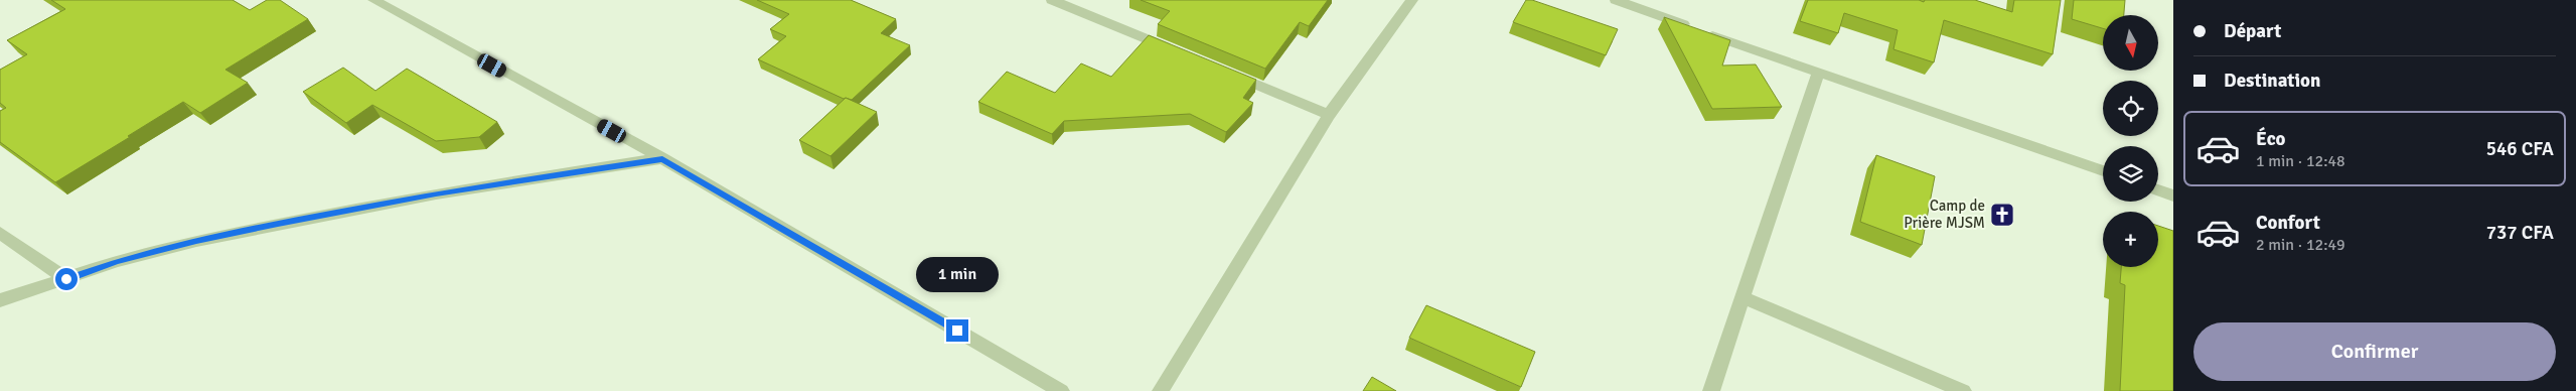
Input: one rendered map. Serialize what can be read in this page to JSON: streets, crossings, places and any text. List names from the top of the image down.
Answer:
{
  "places": {
    "church": ["Camp de Prière MJSM"]
  },
  "north": "bottom",
  "page": {
    "banner": ["Départ", "Destination"],
    "map_buttons": "+",
    "list": [
      {
        "name": "Éco",
        "note": "1 min · 12:48",
        "value": "546 CFA"
      },
      {
        "name": "Confort",
        "note": "2 min · 12:49",
        "value": "737 CFA"
      }
    ],
    "bubble": "1 min",
    "buttons": "Confirmer"
  }
}
